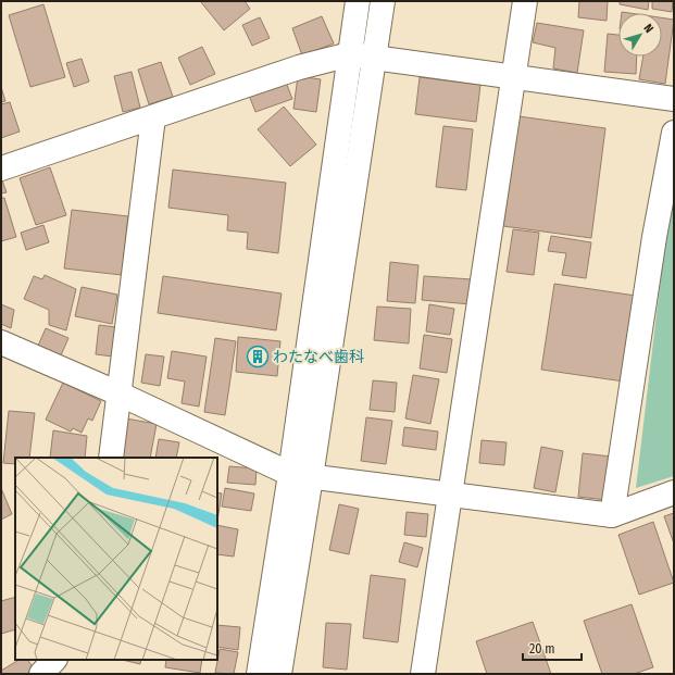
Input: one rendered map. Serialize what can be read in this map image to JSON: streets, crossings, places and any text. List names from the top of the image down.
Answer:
{
  "places": {
    "building": ["わたなべ歯科"]
  },
  "scale_bar": "20 m",
  "north": "top right"
}
